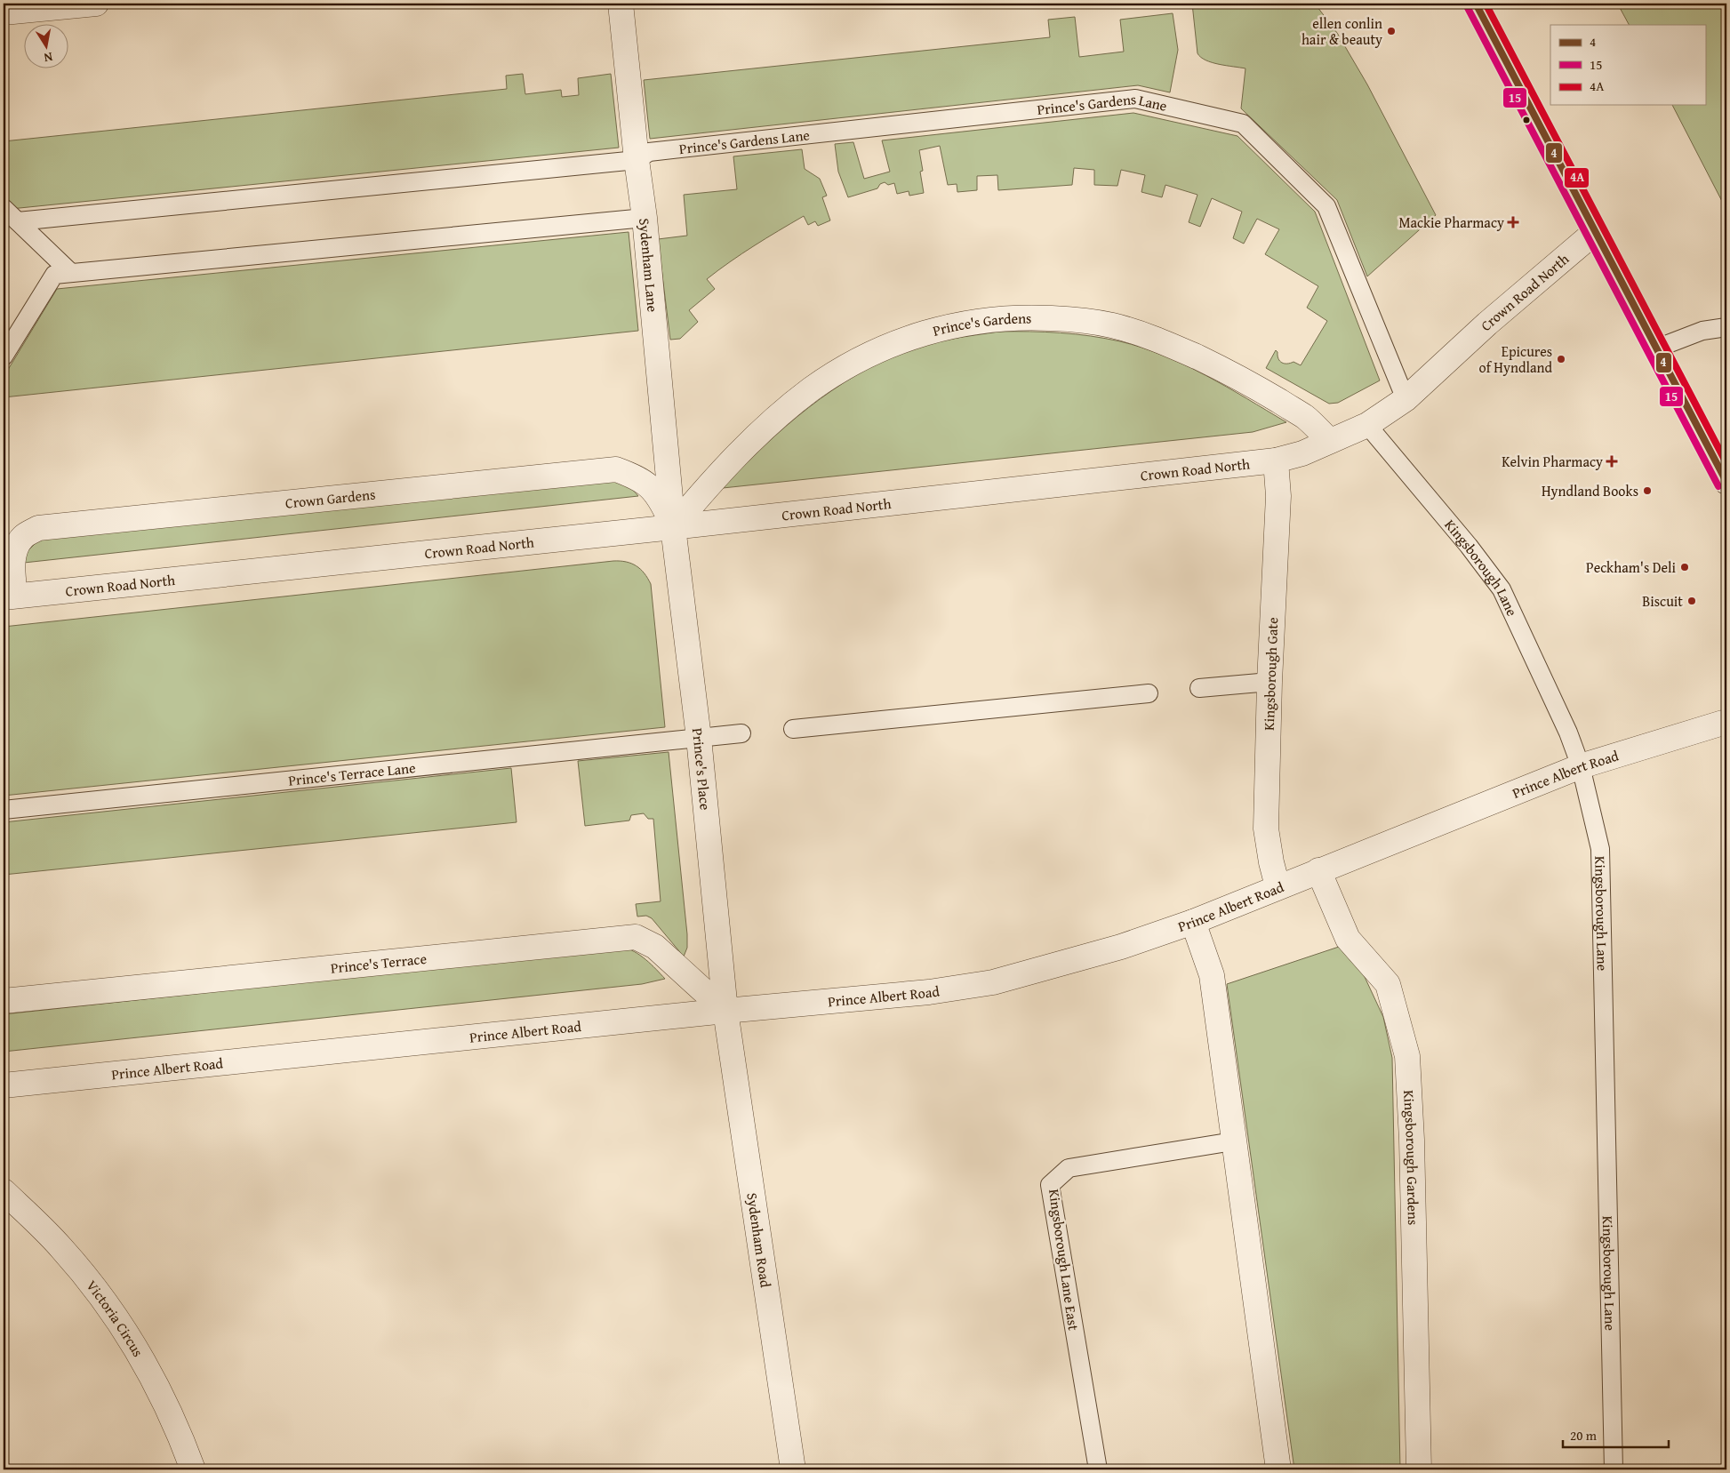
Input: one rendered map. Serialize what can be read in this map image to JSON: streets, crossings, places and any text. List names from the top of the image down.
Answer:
{
  "streets": {
    "street": [
      "Sydenham Lane",
      "Crown Road North",
      "Prince's Gardens",
      "Crown Gardens",
      "Kingsborough Gate",
      "Prince's Place",
      "Prince Albert Road",
      "Prince's Terrace",
      "Kingsborough Gardens",
      "Sydenham Road",
      "Victoria Circus"
    ],
    "lane": [
      "Prince's Gardens Lane",
      "Kingsborough Lane",
      "Prince's Terrace Lane",
      "Kingsborough Lane East"
    ]
  },
  "crossings": [
    ["Prince's Gardens Lane", "Sydenham Lane"],
    ["Prince's Gardens Lane", "Crown Road North"],
    ["Sydenham Lane", "Crown Road North"],
    ["Sydenham Lane", "Prince's Gardens"],
    ["Sydenham Lane", "Crown Gardens"],
    ["Sydenham Lane", "Prince's Place"],
    ["Crown Road North", "Prince's Gardens"],
    ["Crown Road North", "Crown Gardens"],
    ["Crown Road North", "Kingsborough Lane"],
    ["Crown Road North", "Kingsborough Gate"],
    ["Crown Road North", "Prince's Place"],
    ["Prince's Gardens", "Crown Gardens"],
    ["Prince's Gardens", "Prince's Place"],
    ["Crown Gardens", "Prince's Place"],
    ["Kingsborough Lane", "Prince Albert Road"],
    ["Kingsborough Gate", "Prince Albert Road"],
    ["Prince's Place", "Prince's Terrace Lane"],
    ["Prince's Place", "Prince Albert Road"],
    ["Prince's Place", "Prince's Terrace"],
    ["Prince's Place", "Sydenham Road"],
    ["Prince Albert Road", "Prince's Terrace"],
    ["Prince Albert Road", "Kingsborough Gardens"],
    ["Prince Albert Road", "Sydenham Road"],
    ["Prince's Terrace", "Sydenham Road"]
  ],
  "places": {
    "other": [
      "ellen conlin hair & beauty",
      "Epicures of Hyndland",
      "Hyndland Books",
      "Peckham's Deli",
      "Biscuit"
    ],
    "health": ["Mackie Pharmacy", "Kelvin Pharmacy"]
  },
  "lines": ["transit line 4", "transit line 4A", "transit line 15"],
  "legend": ["4", "15", "4A"],
  "scale_bar": "20 m",
  "north": "bottom"
}
